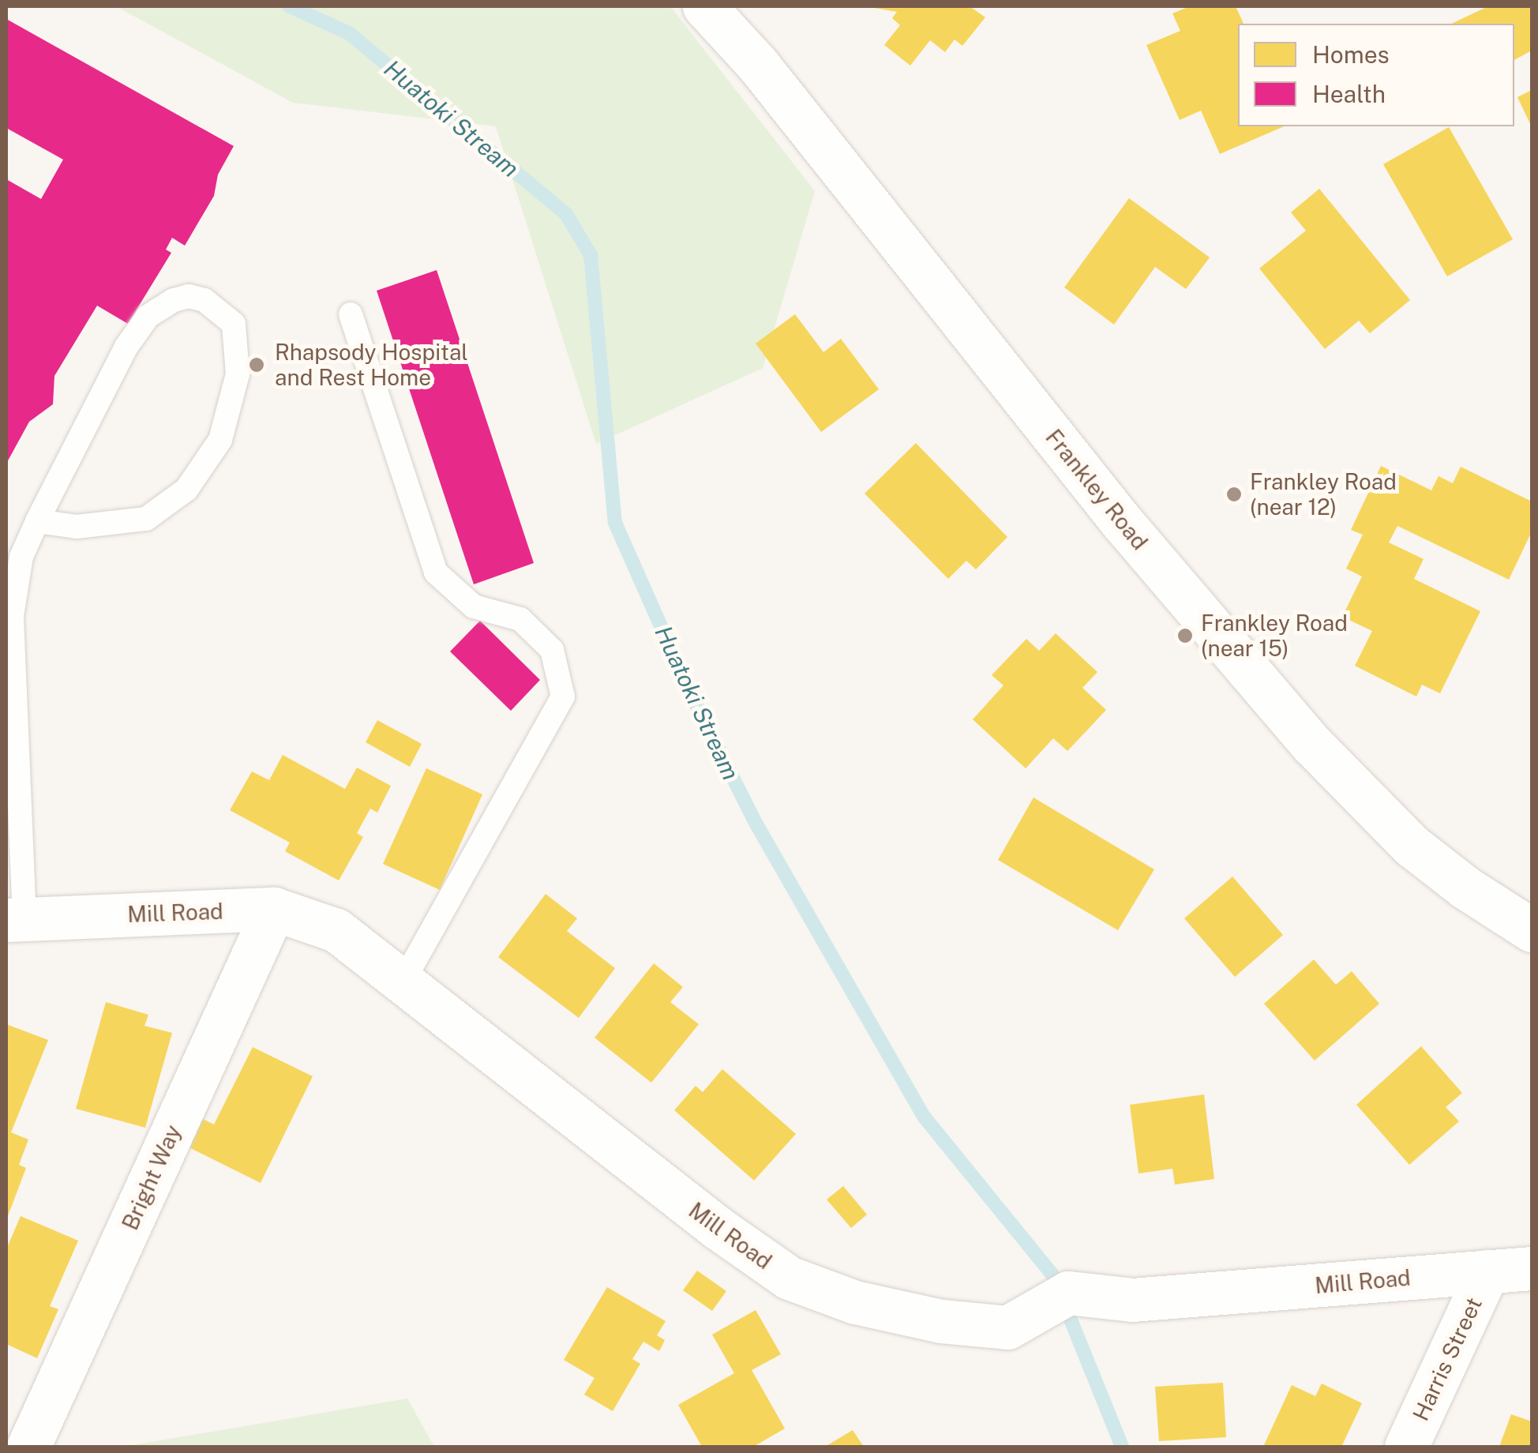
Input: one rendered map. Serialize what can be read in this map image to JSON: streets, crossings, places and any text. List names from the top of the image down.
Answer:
{
  "streets": {
    "street": [
      "Frankley Road",
      "Mill Road",
      "Bright Way",
      "Harris Street"
    ]
  },
  "crossings": [
    ["Mill Road", "Bright Way"],
    ["Mill Road", "Harris Street"]
  ],
  "water": ["Huatoki Stream"],
  "places": ["Rhapsody Hospital and Rest Home", "Frankley Road (near 12)", "Frankley Road (near 15)"],
  "legend": ["Homes", "Health"]
}
